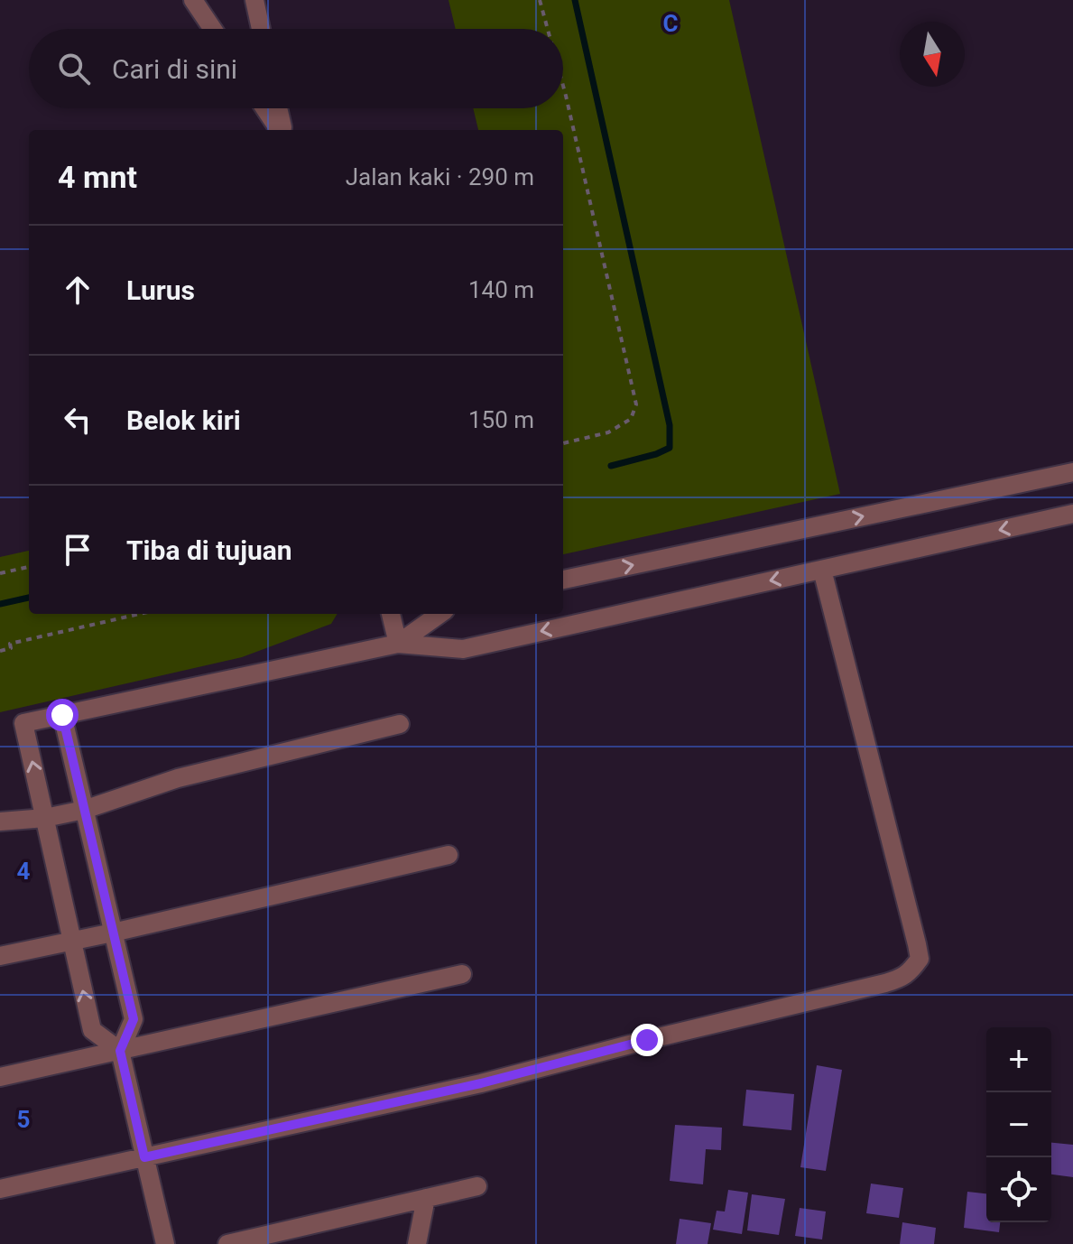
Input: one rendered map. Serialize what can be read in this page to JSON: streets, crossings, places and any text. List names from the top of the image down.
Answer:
{
  "north": "bottom",
  "page": {
    "search": "Cari di sini",
    "heading": ["4 mnt", "Jalan kaki · 290 m"],
    "list": [
      ["Lurus", "140 m"],
      ["Belok kiri", "150 m"],
      "Tiba di tujuan"
    ],
    "map_buttons": ["+", "−"]
  },
  "grid": {
    "columns": ["C"],
    "rows": ["4", "5"]
  }
}
